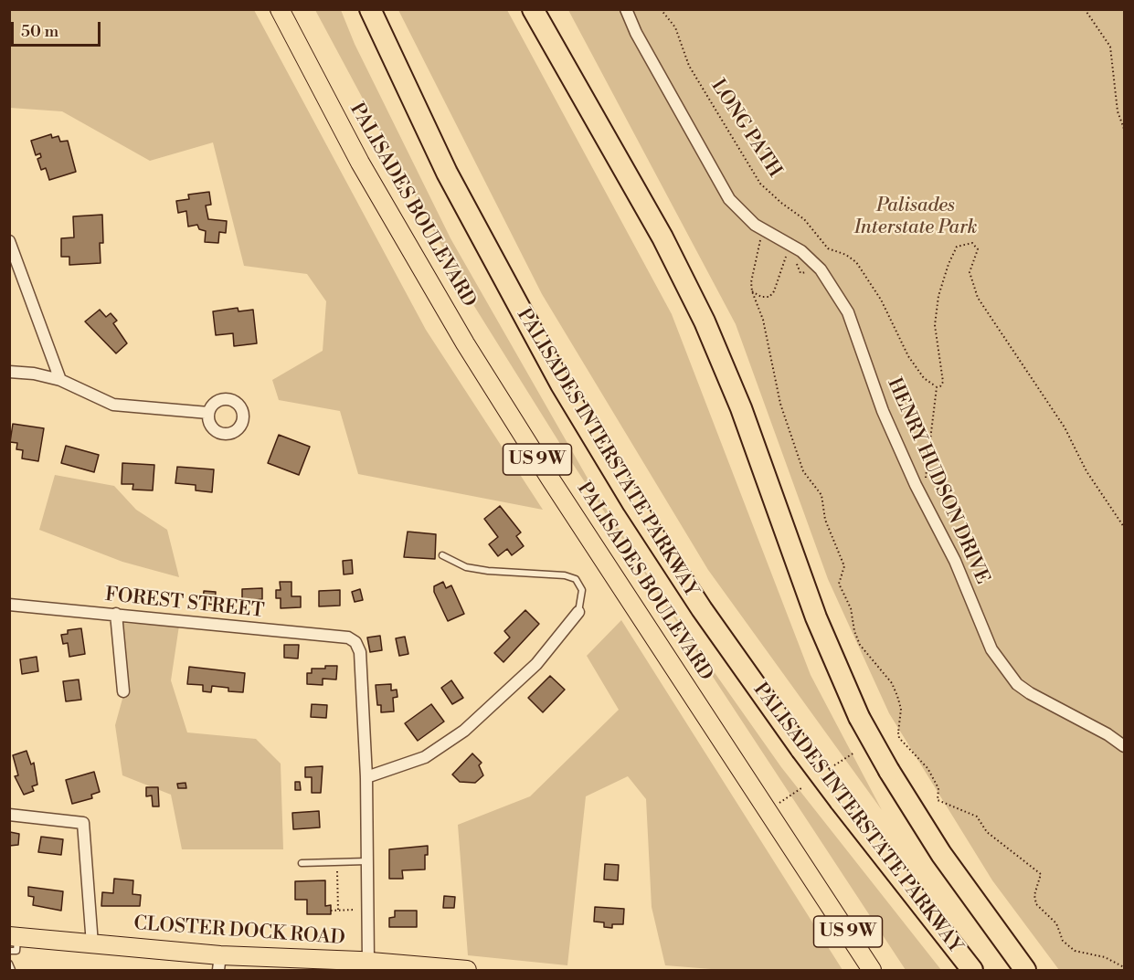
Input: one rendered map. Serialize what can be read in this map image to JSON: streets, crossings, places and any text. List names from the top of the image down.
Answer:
{
  "streets": {
    "highway": ["PALISADES INTERSTATE PARKWAY"],
    "main road": ["PALISADES BOULEVARD", "US 9W", "CLOSTER DOCK ROAD"],
    "street": ["HENRY HUDSON DRIVE", "FOREST STREET"],
    "path": ["LONG PATH"]
  },
  "parks": ["Palisades Interstate Park"],
  "scale_bar": "50 m"
}
